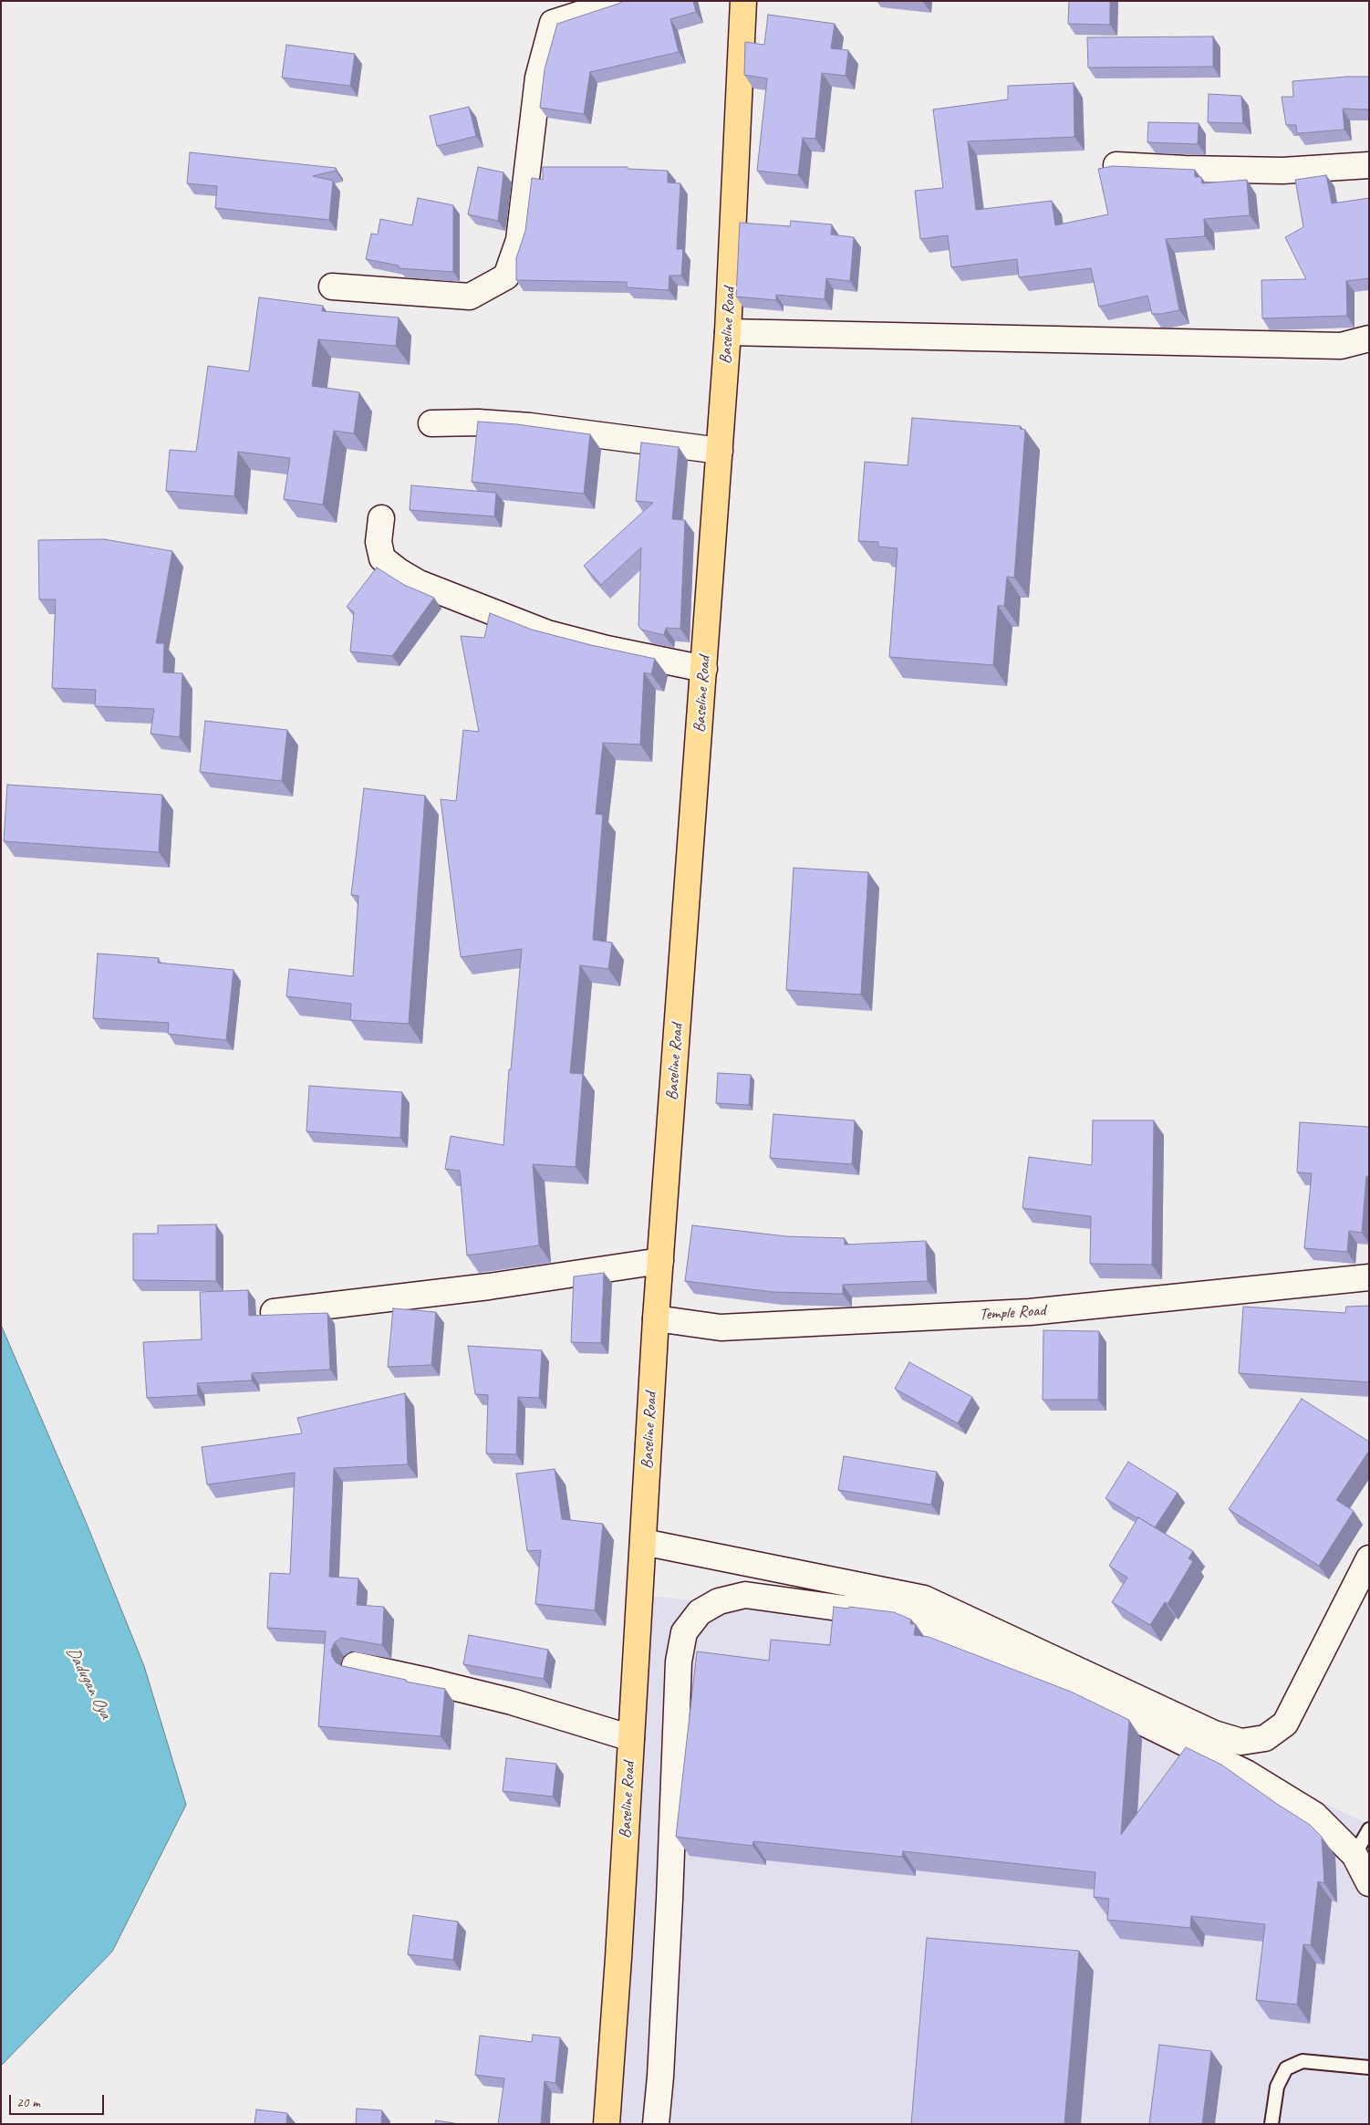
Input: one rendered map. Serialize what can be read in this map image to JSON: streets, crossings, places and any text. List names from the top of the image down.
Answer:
{
  "streets": {
    "main road": ["Baseline Road"],
    "street": ["Temple Road"]
  },
  "crossings": [
    ["Baseline Road", "Temple Road"]
  ],
  "water": ["Dadugan Oya"],
  "scale_bar": "20 m"
}
